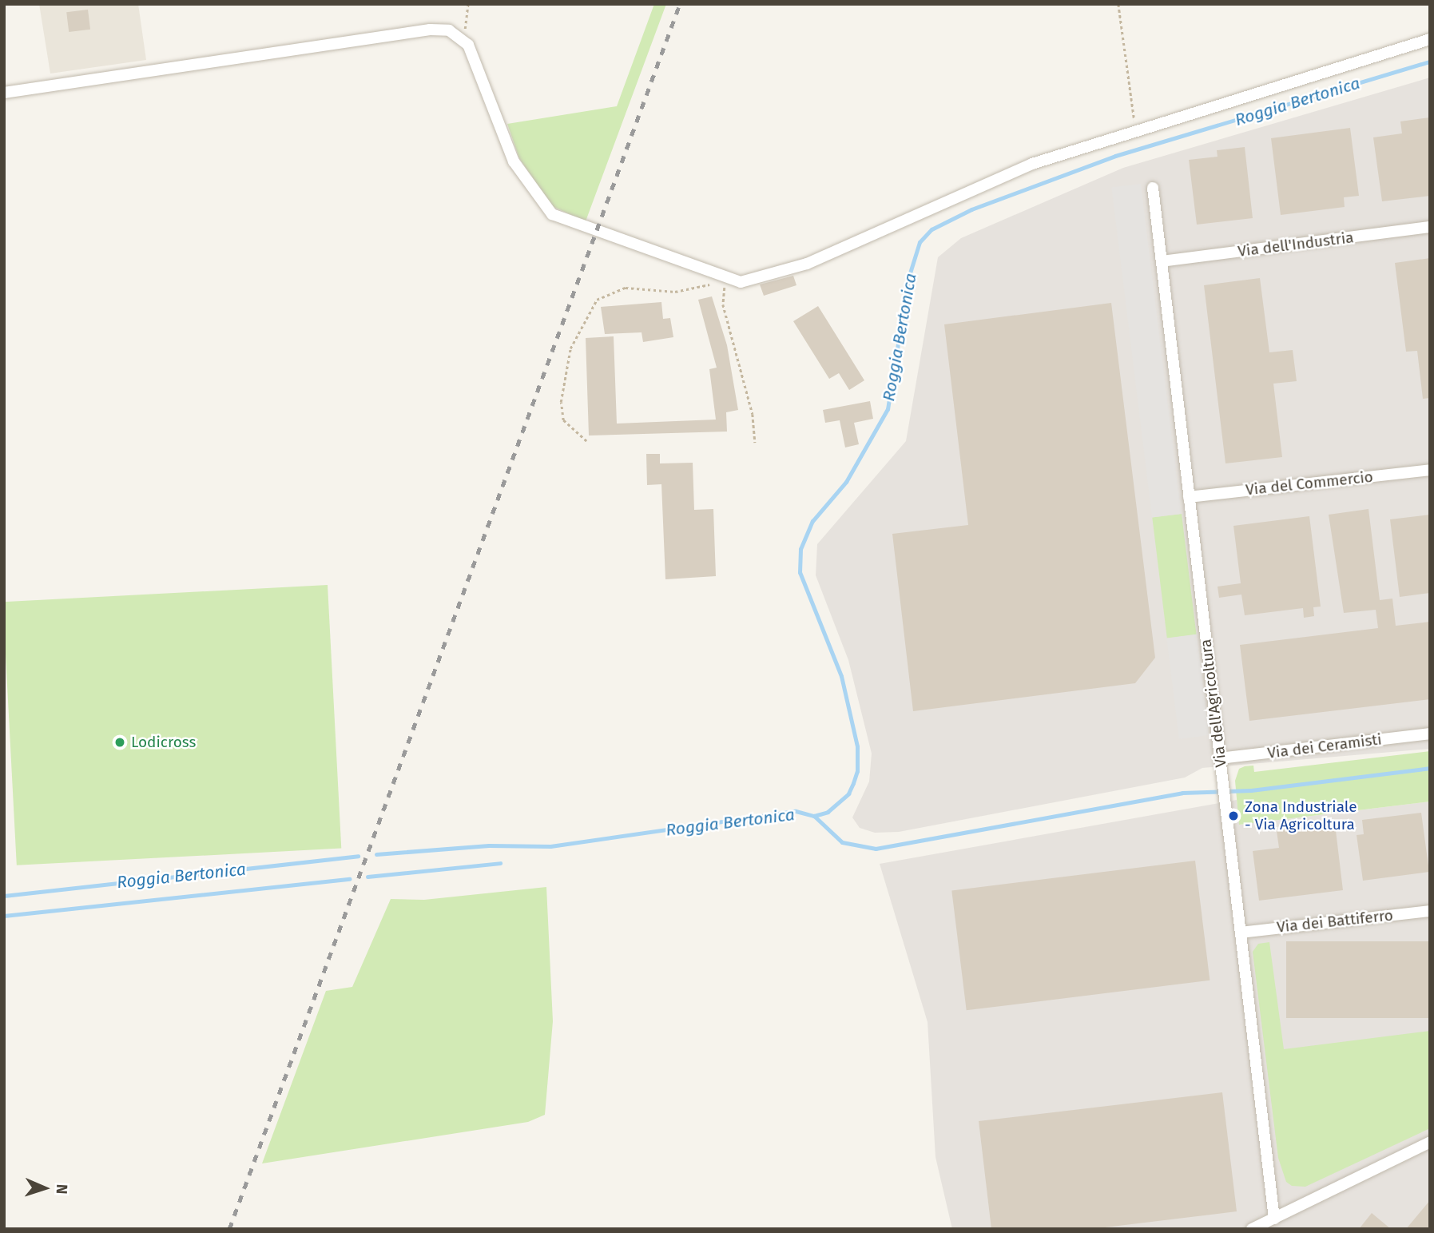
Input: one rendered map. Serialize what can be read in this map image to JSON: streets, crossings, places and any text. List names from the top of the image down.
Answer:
{
  "streets": {
    "street": [
      "Via dell'Industria",
      "Via del Commercio",
      "Via dell'Agricoltura",
      "Via dei Ceramisti",
      "Via dei Battiferro"
    ]
  },
  "crossings": [
    ["Via dell'Industria", "Via dell'Agricoltura"],
    ["Via del Commercio", "Via dell'Agricoltura"],
    ["Via dell'Agricoltura", "Via dei Ceramisti"],
    ["Via dell'Agricoltura", "Via dei Battiferro"]
  ],
  "water": ["Roggia Bertonica"],
  "places": ["Lodicross", "Zona Industriale - Via Agricoltura"],
  "north": "right"
}
